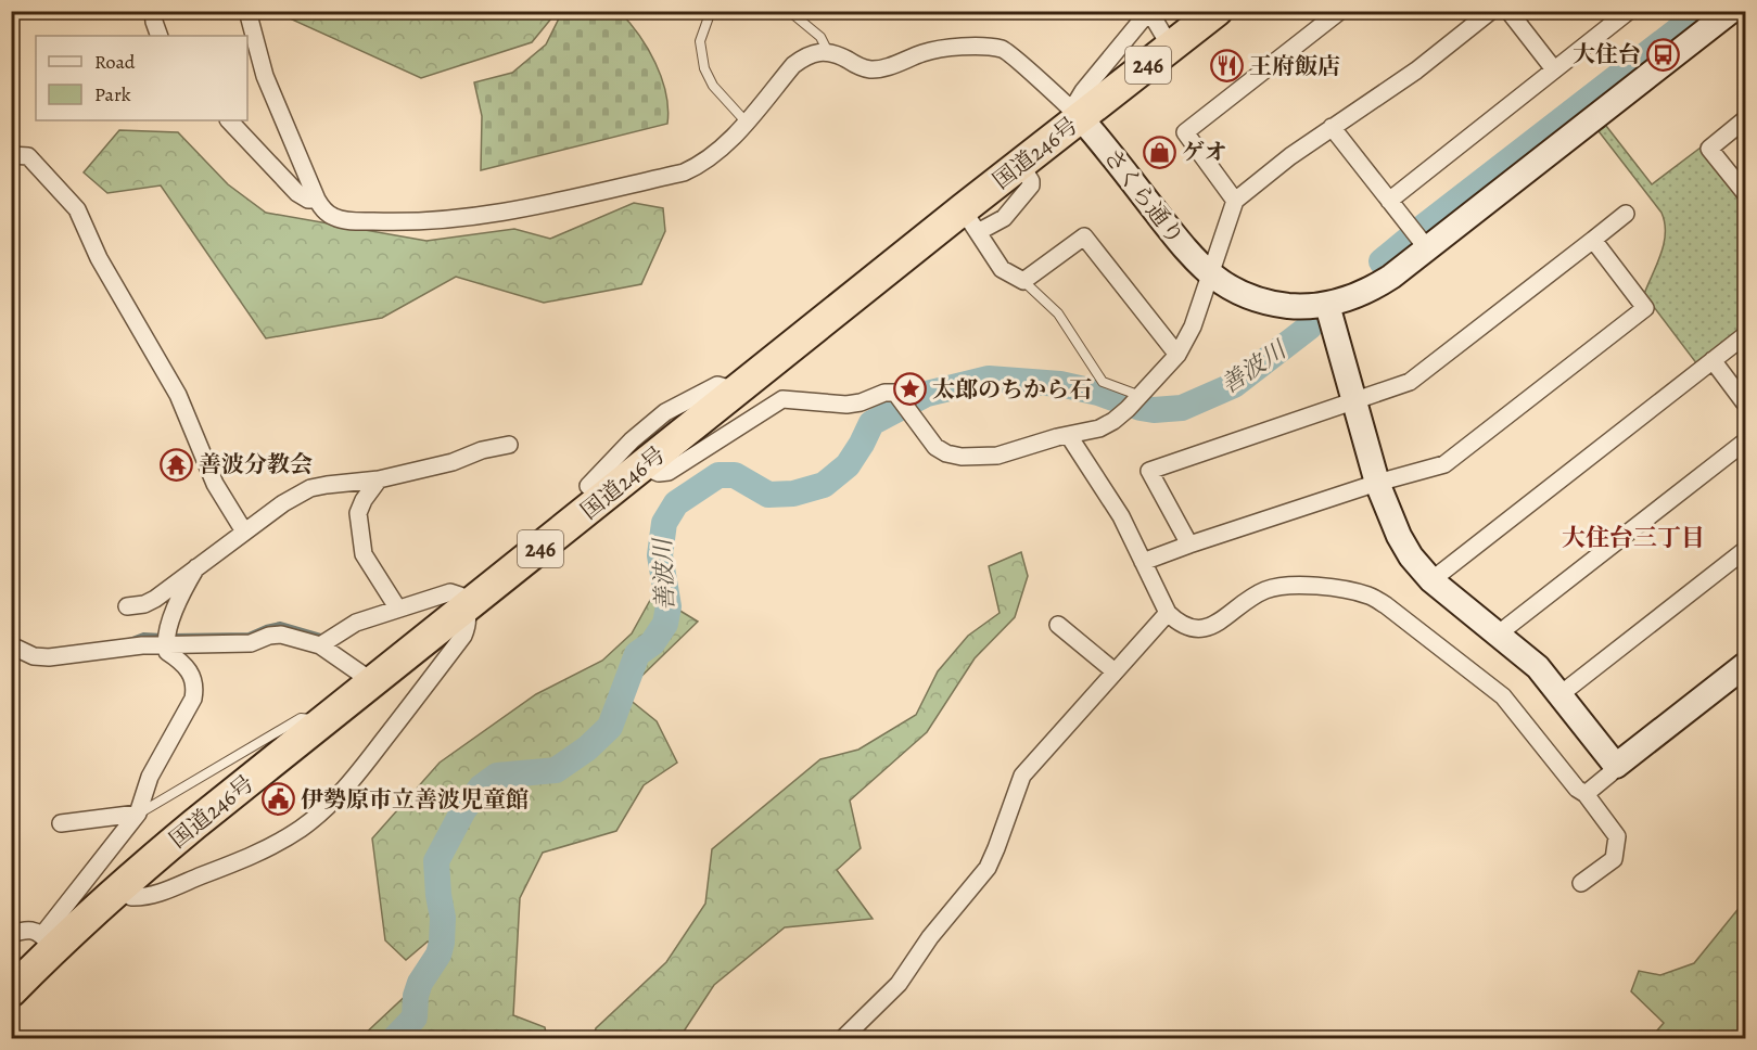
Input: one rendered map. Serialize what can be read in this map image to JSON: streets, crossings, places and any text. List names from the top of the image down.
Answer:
{
  "streets": {
    "highway": ["246", "国道246号"],
    "street": ["さくら通り"]
  },
  "crossings": [
    ["国道246号", "さくら通り"]
  ],
  "districts": ["大住台三丁目"],
  "water": ["善波川"],
  "places": {
    "bus stop": ["大住台"],
    "restaurant": ["王府飯店"],
    "shop": ["ゲオ"],
    "place": ["太郎のちから石"],
    "temple": ["善波分教会"],
    "public building": ["伊勢原市立善波児童館"]
  },
  "legend": ["Road", "Park"]
}
